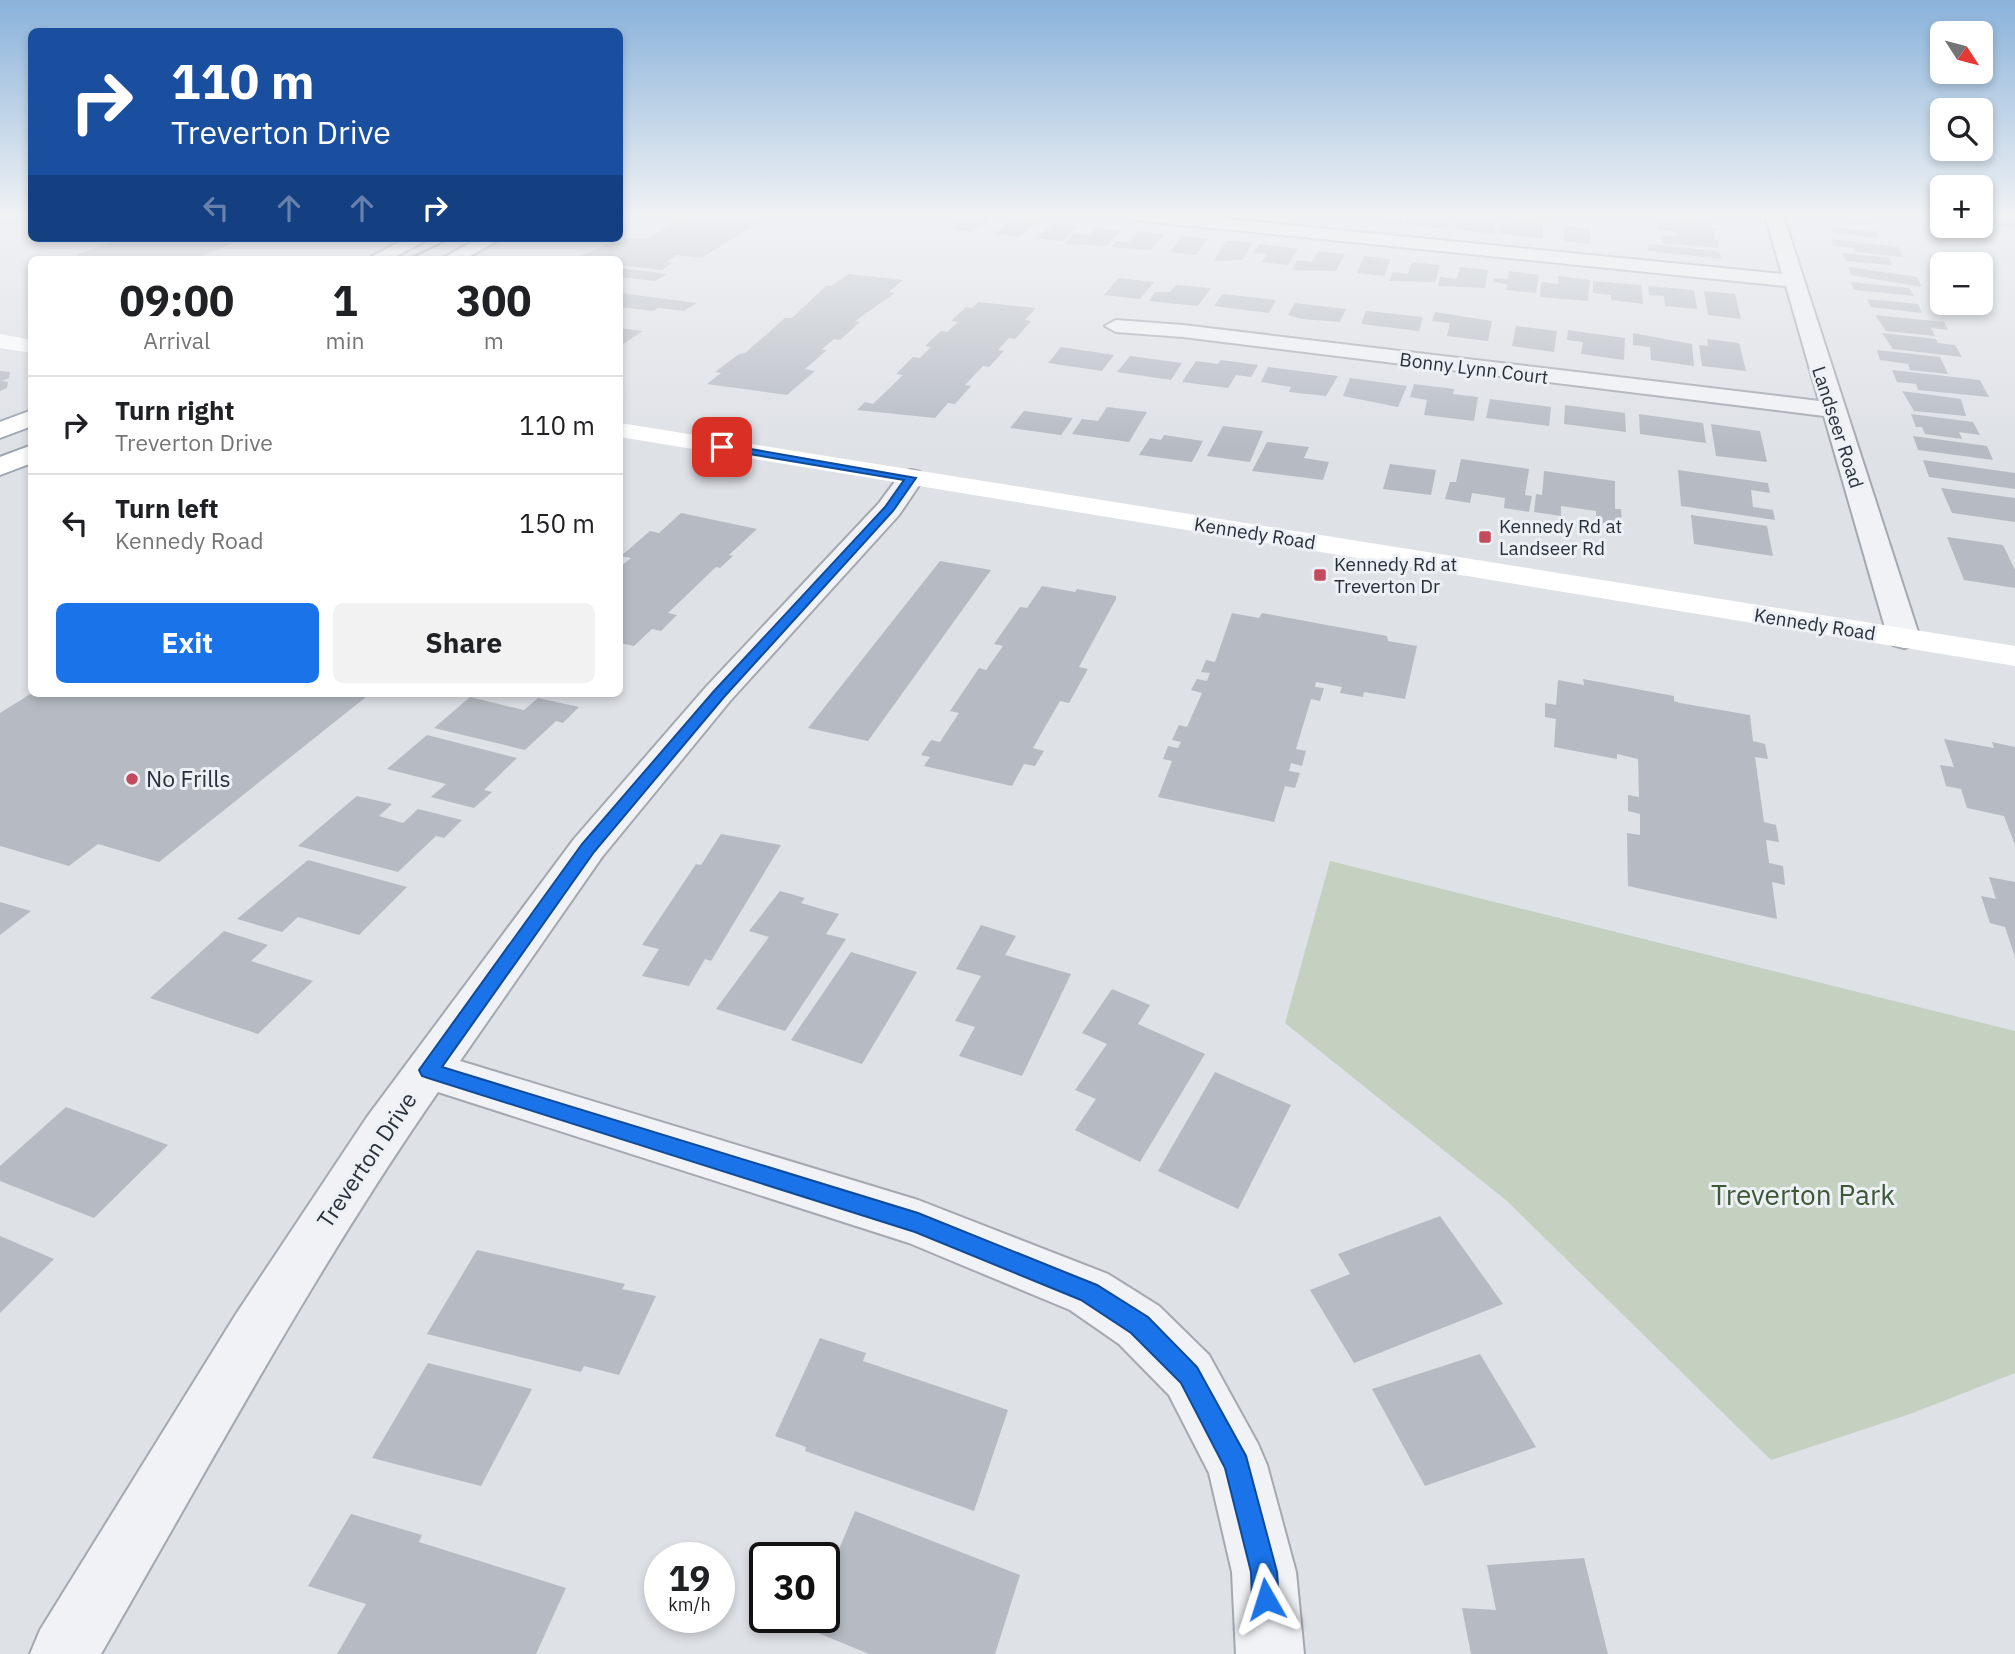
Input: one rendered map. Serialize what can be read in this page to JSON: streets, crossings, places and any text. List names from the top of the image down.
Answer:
{
  "streets": {
    "main road": ["Kennedy Road"],
    "street": ["Bonny Lynn Court", "Landseer Road", "Treverton Drive"]
  },
  "crossings": [
    ["Bonny Lynn Court", "Landseer Road"],
    ["Landseer Road", "Kennedy Road"],
    ["Kennedy Road", "Treverton Drive"]
  ],
  "parks": ["Treverton Park"],
  "places": {
    "transit": ["Kennedy Rd at Landseer Rd", "Kennedy Rd at Treverton Dr"],
    "other": ["No Frills"]
  },
  "north": "bottom right",
  "page": {
    "map_buttons": ["+", "−"],
    "turn": ["110 m", "Treverton Drive"],
    "eta": [
      "09:00",
      "Arrival",
      "1",
      "min",
      "300",
      "m"
    ],
    "list": [
      {
        "name": "Turn right",
        "note": "Treverton Drive",
        "value": "110 m"
      },
      {
        "name": "Turn left",
        "note": "Kennedy Road",
        "value": "150 m"
      }
    ],
    "buttons": ["Exit", "Share"],
    "speed": "19 km/h",
    "limit": "30"
  }
}
